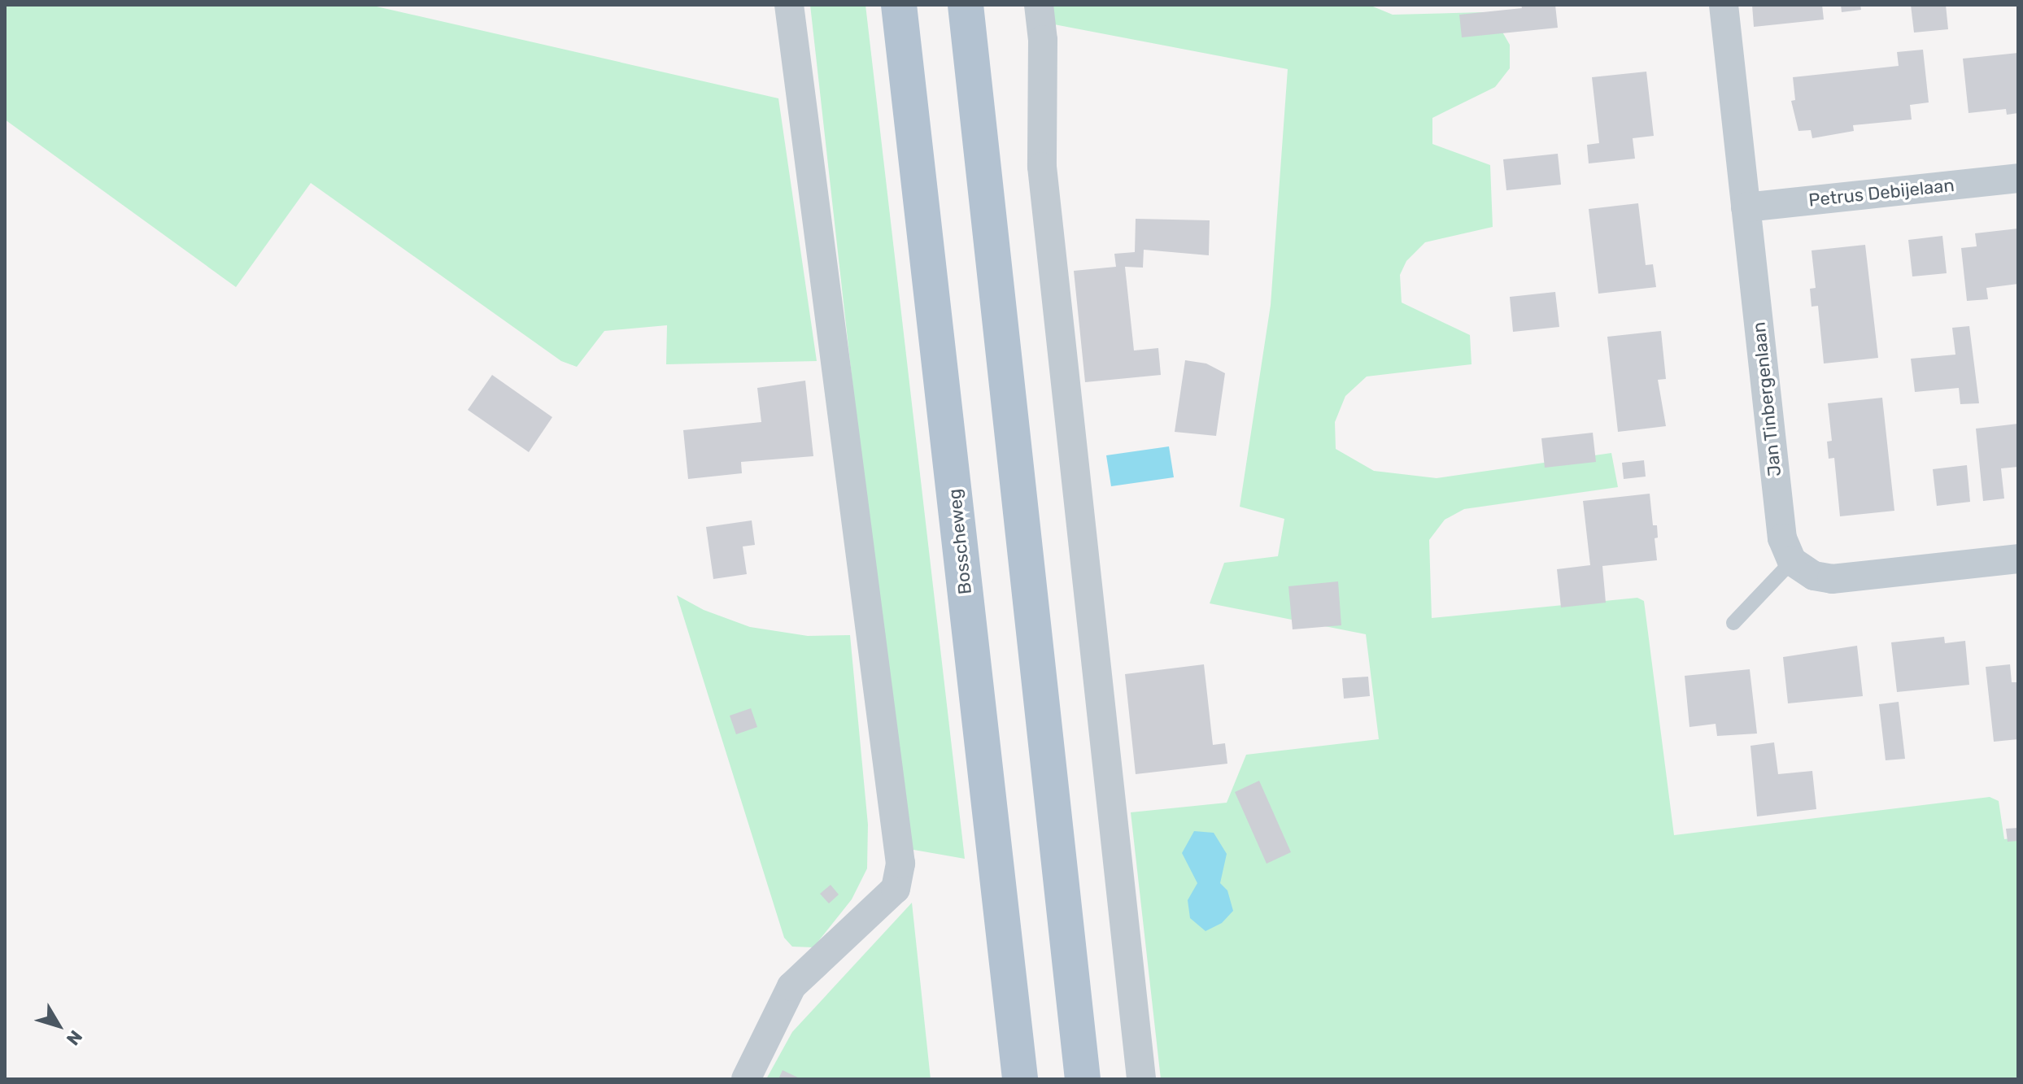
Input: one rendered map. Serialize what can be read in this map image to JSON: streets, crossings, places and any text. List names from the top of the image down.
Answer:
{
  "streets": {
    "main road": ["Bosscheweg"],
    "street": ["Petrus Debijelaan", "Jan Tinbergenlaan"]
  },
  "crossings": [
    ["Petrus Debijelaan", "Jan Tinbergenlaan"]
  ],
  "north": "bottom right"
}
